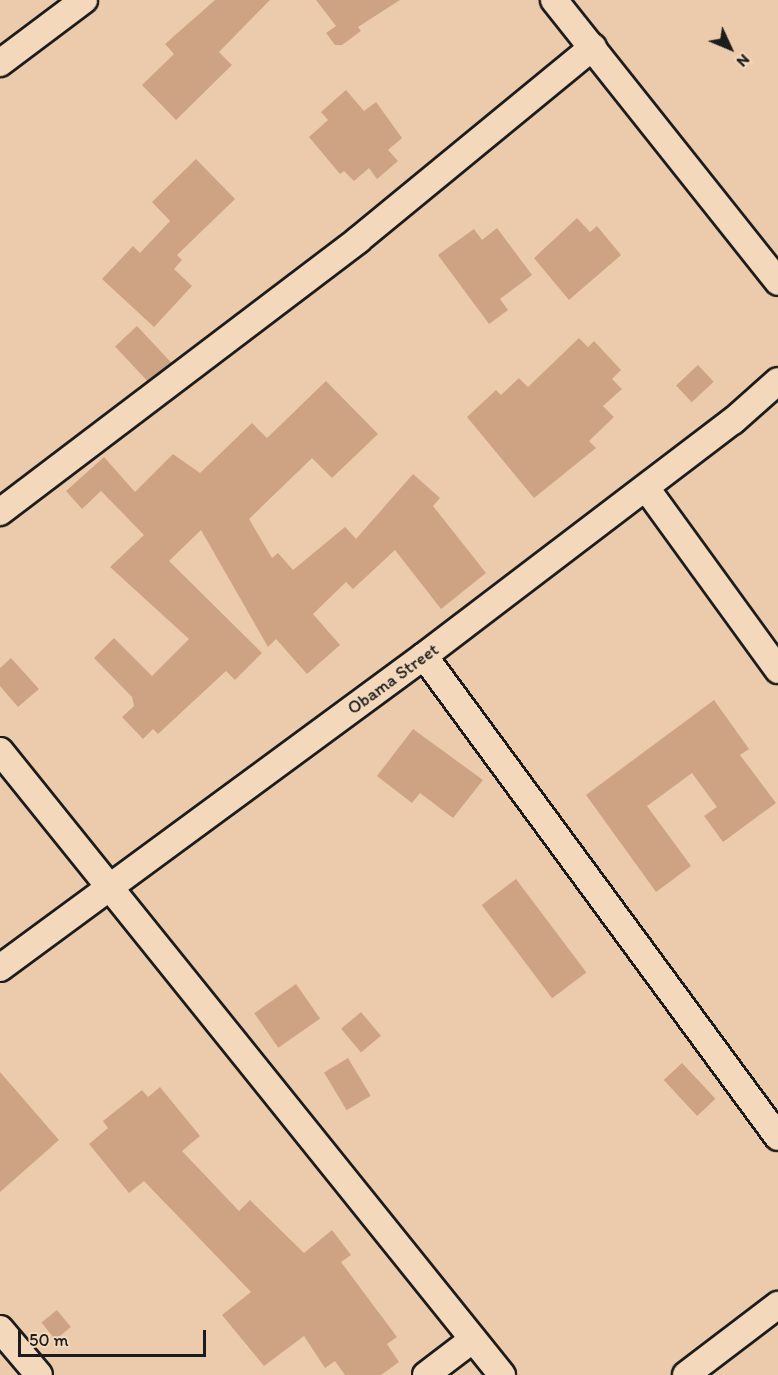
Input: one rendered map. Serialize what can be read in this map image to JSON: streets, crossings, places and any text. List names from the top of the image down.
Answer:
{
  "streets": {
    "street": ["Obama Street"]
  },
  "scale_bar": "50 m",
  "north": "bottom right"
}
